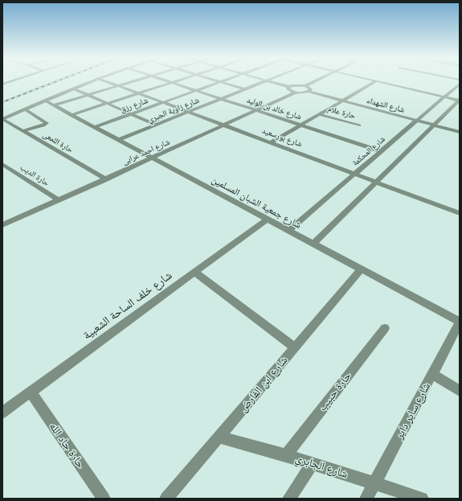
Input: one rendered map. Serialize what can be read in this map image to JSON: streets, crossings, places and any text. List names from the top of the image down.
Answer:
{
  "streets": {
    "street": [
      "شارع رزق",
      "شارع الشهداء",
      "شارع خالد بن الوليد",
      "شارع زاوية الجبري",
      "حارة علام",
      "شارع بورسعيد",
      "حارة اللمعى",
      "شارع المحكمة",
      "شارع احمد عرابى",
      "حارة الديب",
      "شارع جمعية الشبان المسلمين",
      "شارع خلف الساحة الشعبية",
      "شارع ابن الفارض",
      "حارة حبيب",
      "شارع ساير داير",
      "حارة جاد الله",
      "شارع الجابري"
    ]
  },
  "crossings": [
    ["شارع رزق", "شارع خالد بن الوليد"],
    ["شارع رزق", "شارع بورسعيد"],
    ["شارع رزق", "شارع جمعية الشبان المسلمين"],
    ["شارع الشهداء", "شارع المحكمة"],
    ["شارع الشهداء", "شارع احمد عرابى"],
    ["شارع خالد بن الوليد", "شارع زاوية الجبري"],
    ["شارع خالد بن الوليد", "شارع المحكمة"],
    ["شارع خالد بن الوليد", "شارع احمد عرابى"],
    ["شارع زاوية الجبري", "شارع بورسعيد"],
    ["شارع زاوية الجبري", "شارع جمعية الشبان المسلمين"],
    ["شارع بورسعيد", "شارع المحكمة"],
    ["شارع بورسعيد", "شارع احمد عرابى"],
    ["حارة اللمعى", "شارع احمد عرابى"],
    ["شارع المحكمة", "شارع جمعية الشبان المسلمين"],
    ["شارع احمد عرابى", "حارة الديب"],
    ["شارع احمد عرابى", "شارع جمعية الشبان المسلمين"],
    ["شارع جمعية الشبان المسلمين", "شارع خلف الساحة الشعبية"],
    ["شارع جمعية الشبان المسلمين", "شارع ابن الفارض"],
    ["شارع جمعية الشبان المسلمين", "شارع ساير داير"],
    ["شارع خلف الساحة الشعبية", "حارة جاد الله"],
    ["شارع ابن الفارض", "شارع الجابري"],
    ["حارة حبيب", "شارع الجابري"],
    ["شارع ساير داير", "شارع الجابري"]
  ]
}
